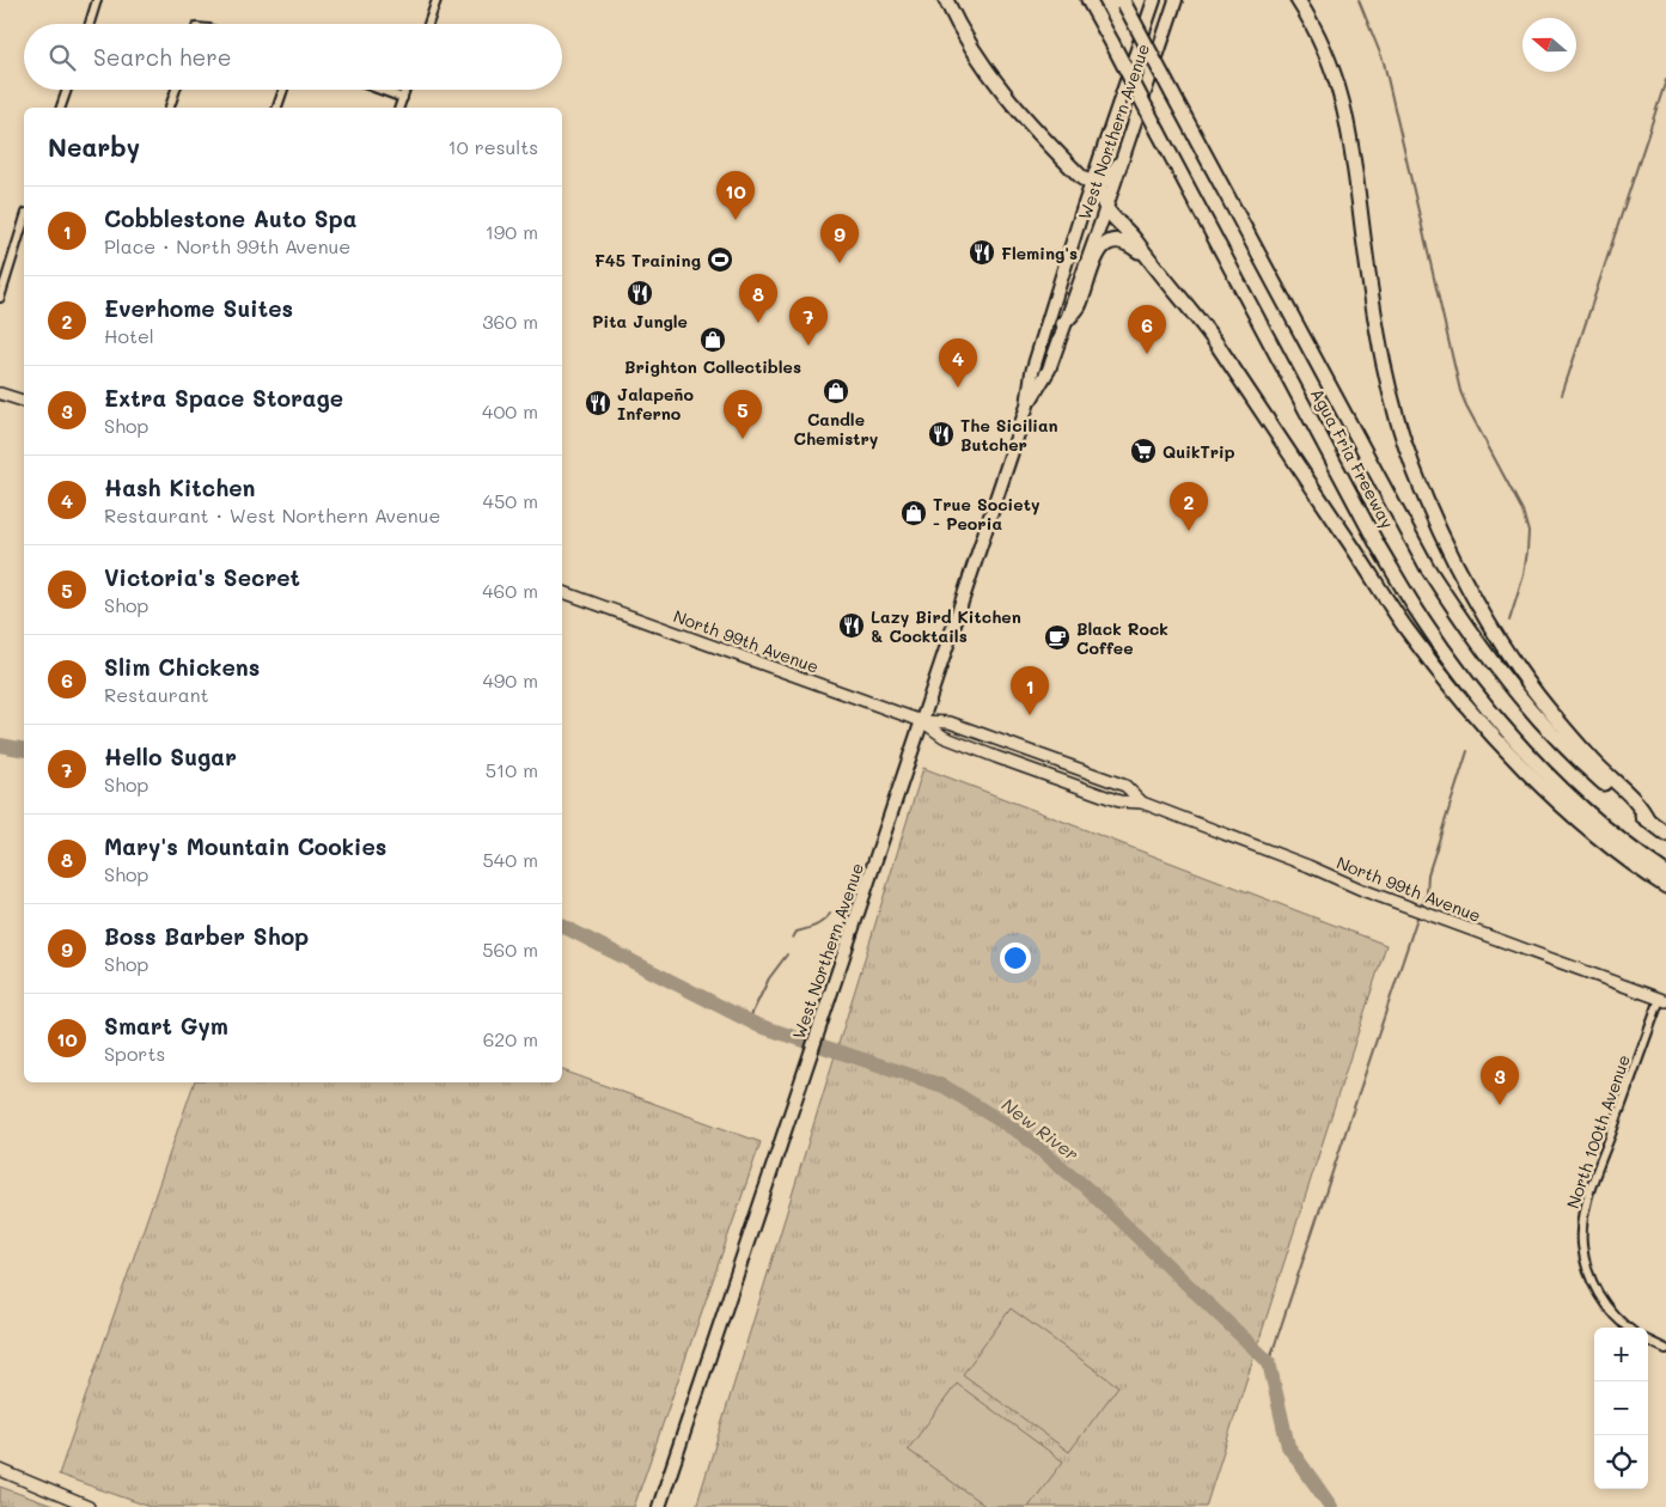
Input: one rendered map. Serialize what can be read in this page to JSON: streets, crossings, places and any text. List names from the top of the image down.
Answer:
{
  "streets": {
    "highway": ["Agua Fria Freeway"],
    "main road": ["West Northern Avenue", "North 99th Avenue"],
    "street": ["North 100th Avenue"]
  },
  "crossings": [
    ["West Northern Avenue", "North 99th Avenue"],
    ["North 99th Avenue", "North 100th Avenue"]
  ],
  "water": ["New River"],
  "places": {
    "restaurant": [
      "Fleming's",
      "Pita Jungle",
      "Jalapeño Inferno",
      "The Sicilian Butcher",
      "Lazy Bird Kitchen & Cocktails"
    ],
    "sports": ["F45 Training"],
    "shop": ["Brighton Collectibles", "Candle Chemistry", "True Society - Peoria"],
    "supermarket": ["QuikTrip"],
    "cafe": ["Black Rock Coffee"]
  },
  "north": "left",
  "page": {
    "search": "Search here",
    "heading": ["Nearby", "10 results"],
    "pins": [
      "10",
      "9",
      "8",
      "7",
      "6",
      "4",
      "5",
      "2",
      "1",
      "3"
    ],
    "list": [
      {
        "mark": "1",
        "name": "Cobblestone Auto Spa",
        "note": "Place · North 99th Avenue",
        "value": "190 m"
      },
      {
        "mark": "2",
        "name": "Everhome Suites",
        "note": "Hotel",
        "value": "360 m"
      },
      {
        "mark": "3",
        "name": "Extra Space Storage",
        "note": "Shop",
        "value": "400 m"
      },
      {
        "mark": "4",
        "name": "Hash Kitchen",
        "note": "Restaurant · West Northern Avenue",
        "value": "450 m"
      },
      {
        "mark": "5",
        "name": "Victoria's Secret",
        "note": "Shop",
        "value": "460 m"
      },
      {
        "mark": "6",
        "name": "Slim Chickens",
        "note": "Restaurant",
        "value": "490 m"
      },
      {
        "mark": "7",
        "name": "Hello Sugar",
        "note": "Shop",
        "value": "510 m"
      },
      {
        "mark": "8",
        "name": "Mary's Mountain Cookies",
        "note": "Shop",
        "value": "540 m"
      },
      {
        "mark": "9",
        "name": "Boss Barber Shop",
        "note": "Shop",
        "value": "560 m"
      },
      {
        "mark": "10",
        "name": "Smart Gym",
        "note": "Sports",
        "value": "620 m"
      }
    ],
    "map_buttons": ["+", "−"]
  }
}
